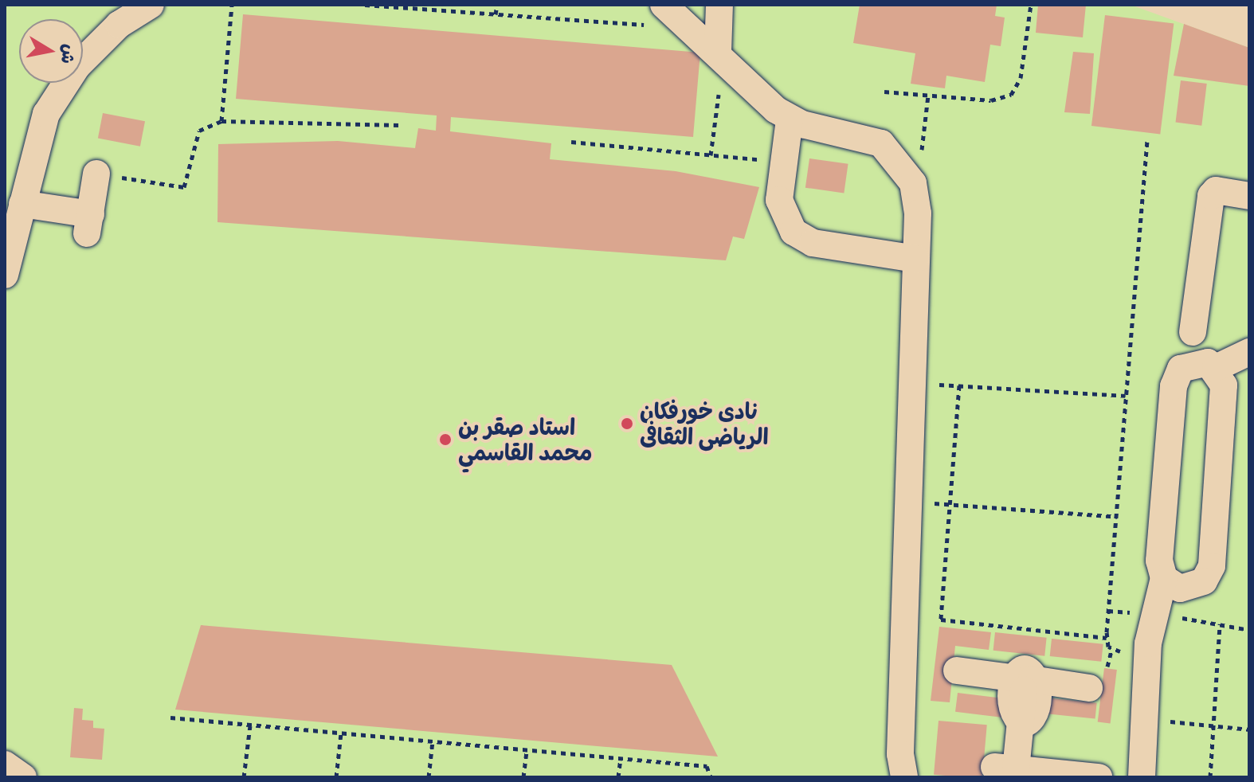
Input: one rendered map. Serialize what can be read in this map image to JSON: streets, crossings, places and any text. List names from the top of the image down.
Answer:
{
  "places": ["نادى خورفكان الرياضى الثقافى", "استاد صقر بن محمد القاسمي"],
  "north": "right"
}
